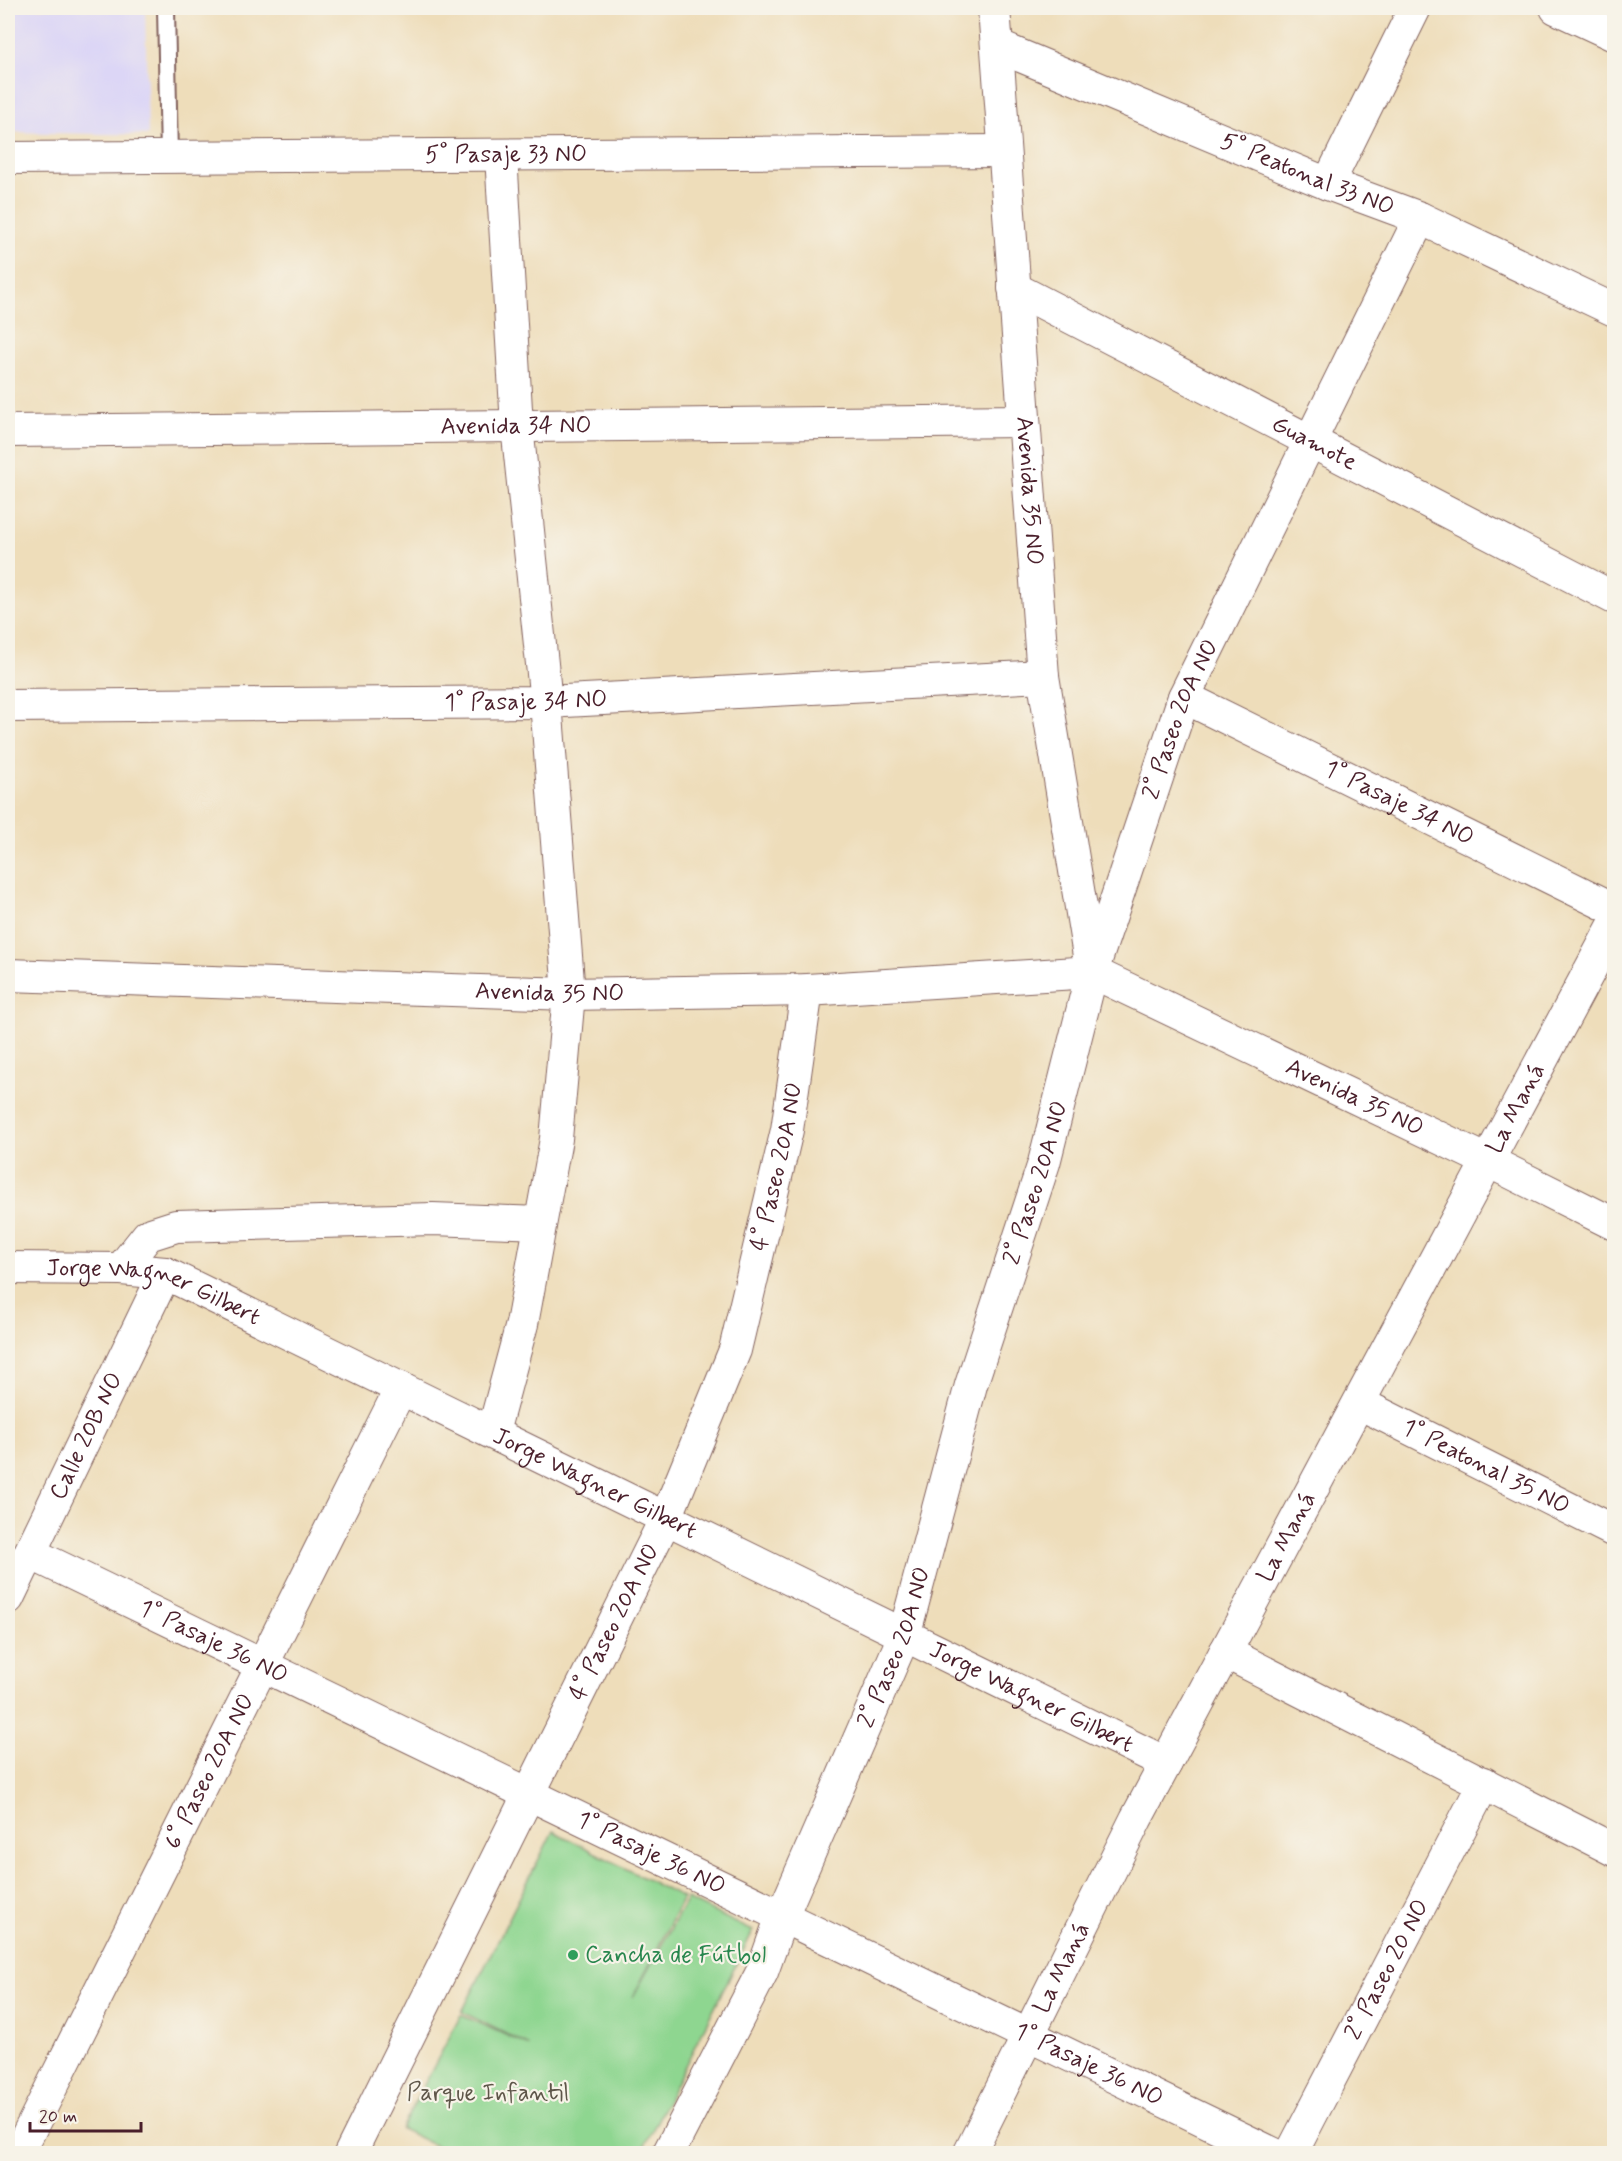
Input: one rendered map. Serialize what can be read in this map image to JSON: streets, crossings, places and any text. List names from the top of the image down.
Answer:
{
  "streets": {
    "street": [
      "5° Pasaje 33 NO",
      "5° Peatonal 33 NO",
      "Avenida 34 NO",
      "Guamote",
      "Avenida 35 NO",
      "1° Pasaje 34 NO",
      "2° Paseo 20A NO",
      "La Maná",
      "4° Paseo 20A NO",
      "Jorge Wagner Gilbert",
      "Calle 20B NO",
      "1° Peatonal 35 NO",
      "1° Pasaje 36 NO",
      "6° Paseo 20A NO",
      "2° Paseo 20 NO"
    ]
  },
  "crossings": [
    ["5° Pasaje 33 NO", "Avenida 35 NO"],
    ["5° Peatonal 33 NO", "Avenida 35 NO"],
    ["5° Peatonal 33 NO", "2° Paseo 20A NO"],
    ["Avenida 34 NO", "Avenida 35 NO"],
    ["Guamote", "Avenida 35 NO"],
    ["Guamote", "2° Paseo 20A NO"],
    ["Avenida 35 NO", "1° Pasaje 34 NO"],
    ["Avenida 35 NO", "2° Paseo 20A NO"],
    ["Avenida 35 NO", "La Maná"],
    ["Avenida 35 NO", "4° Paseo 20A NO"],
    ["1° Pasaje 34 NO", "2° Paseo 20A NO"],
    ["2° Paseo 20A NO", "Jorge Wagner Gilbert"],
    ["2° Paseo 20A NO", "1° Pasaje 36 NO"],
    ["La Maná", "Jorge Wagner Gilbert"],
    ["La Maná", "1° Peatonal 35 NO"],
    ["La Maná", "1° Pasaje 36 NO"],
    ["4° Paseo 20A NO", "Jorge Wagner Gilbert"],
    ["4° Paseo 20A NO", "1° Pasaje 36 NO"],
    ["Jorge Wagner Gilbert", "Calle 20B NO"],
    ["Jorge Wagner Gilbert", "6° Paseo 20A NO"],
    ["Calle 20B NO", "1° Pasaje 36 NO"],
    ["1° Pasaje 36 NO", "6° Paseo 20A NO"]
  ],
  "parks": ["Parque Infantil"],
  "places": ["Cancha de Fútbol"],
  "scale_bar": "20 m"
}
